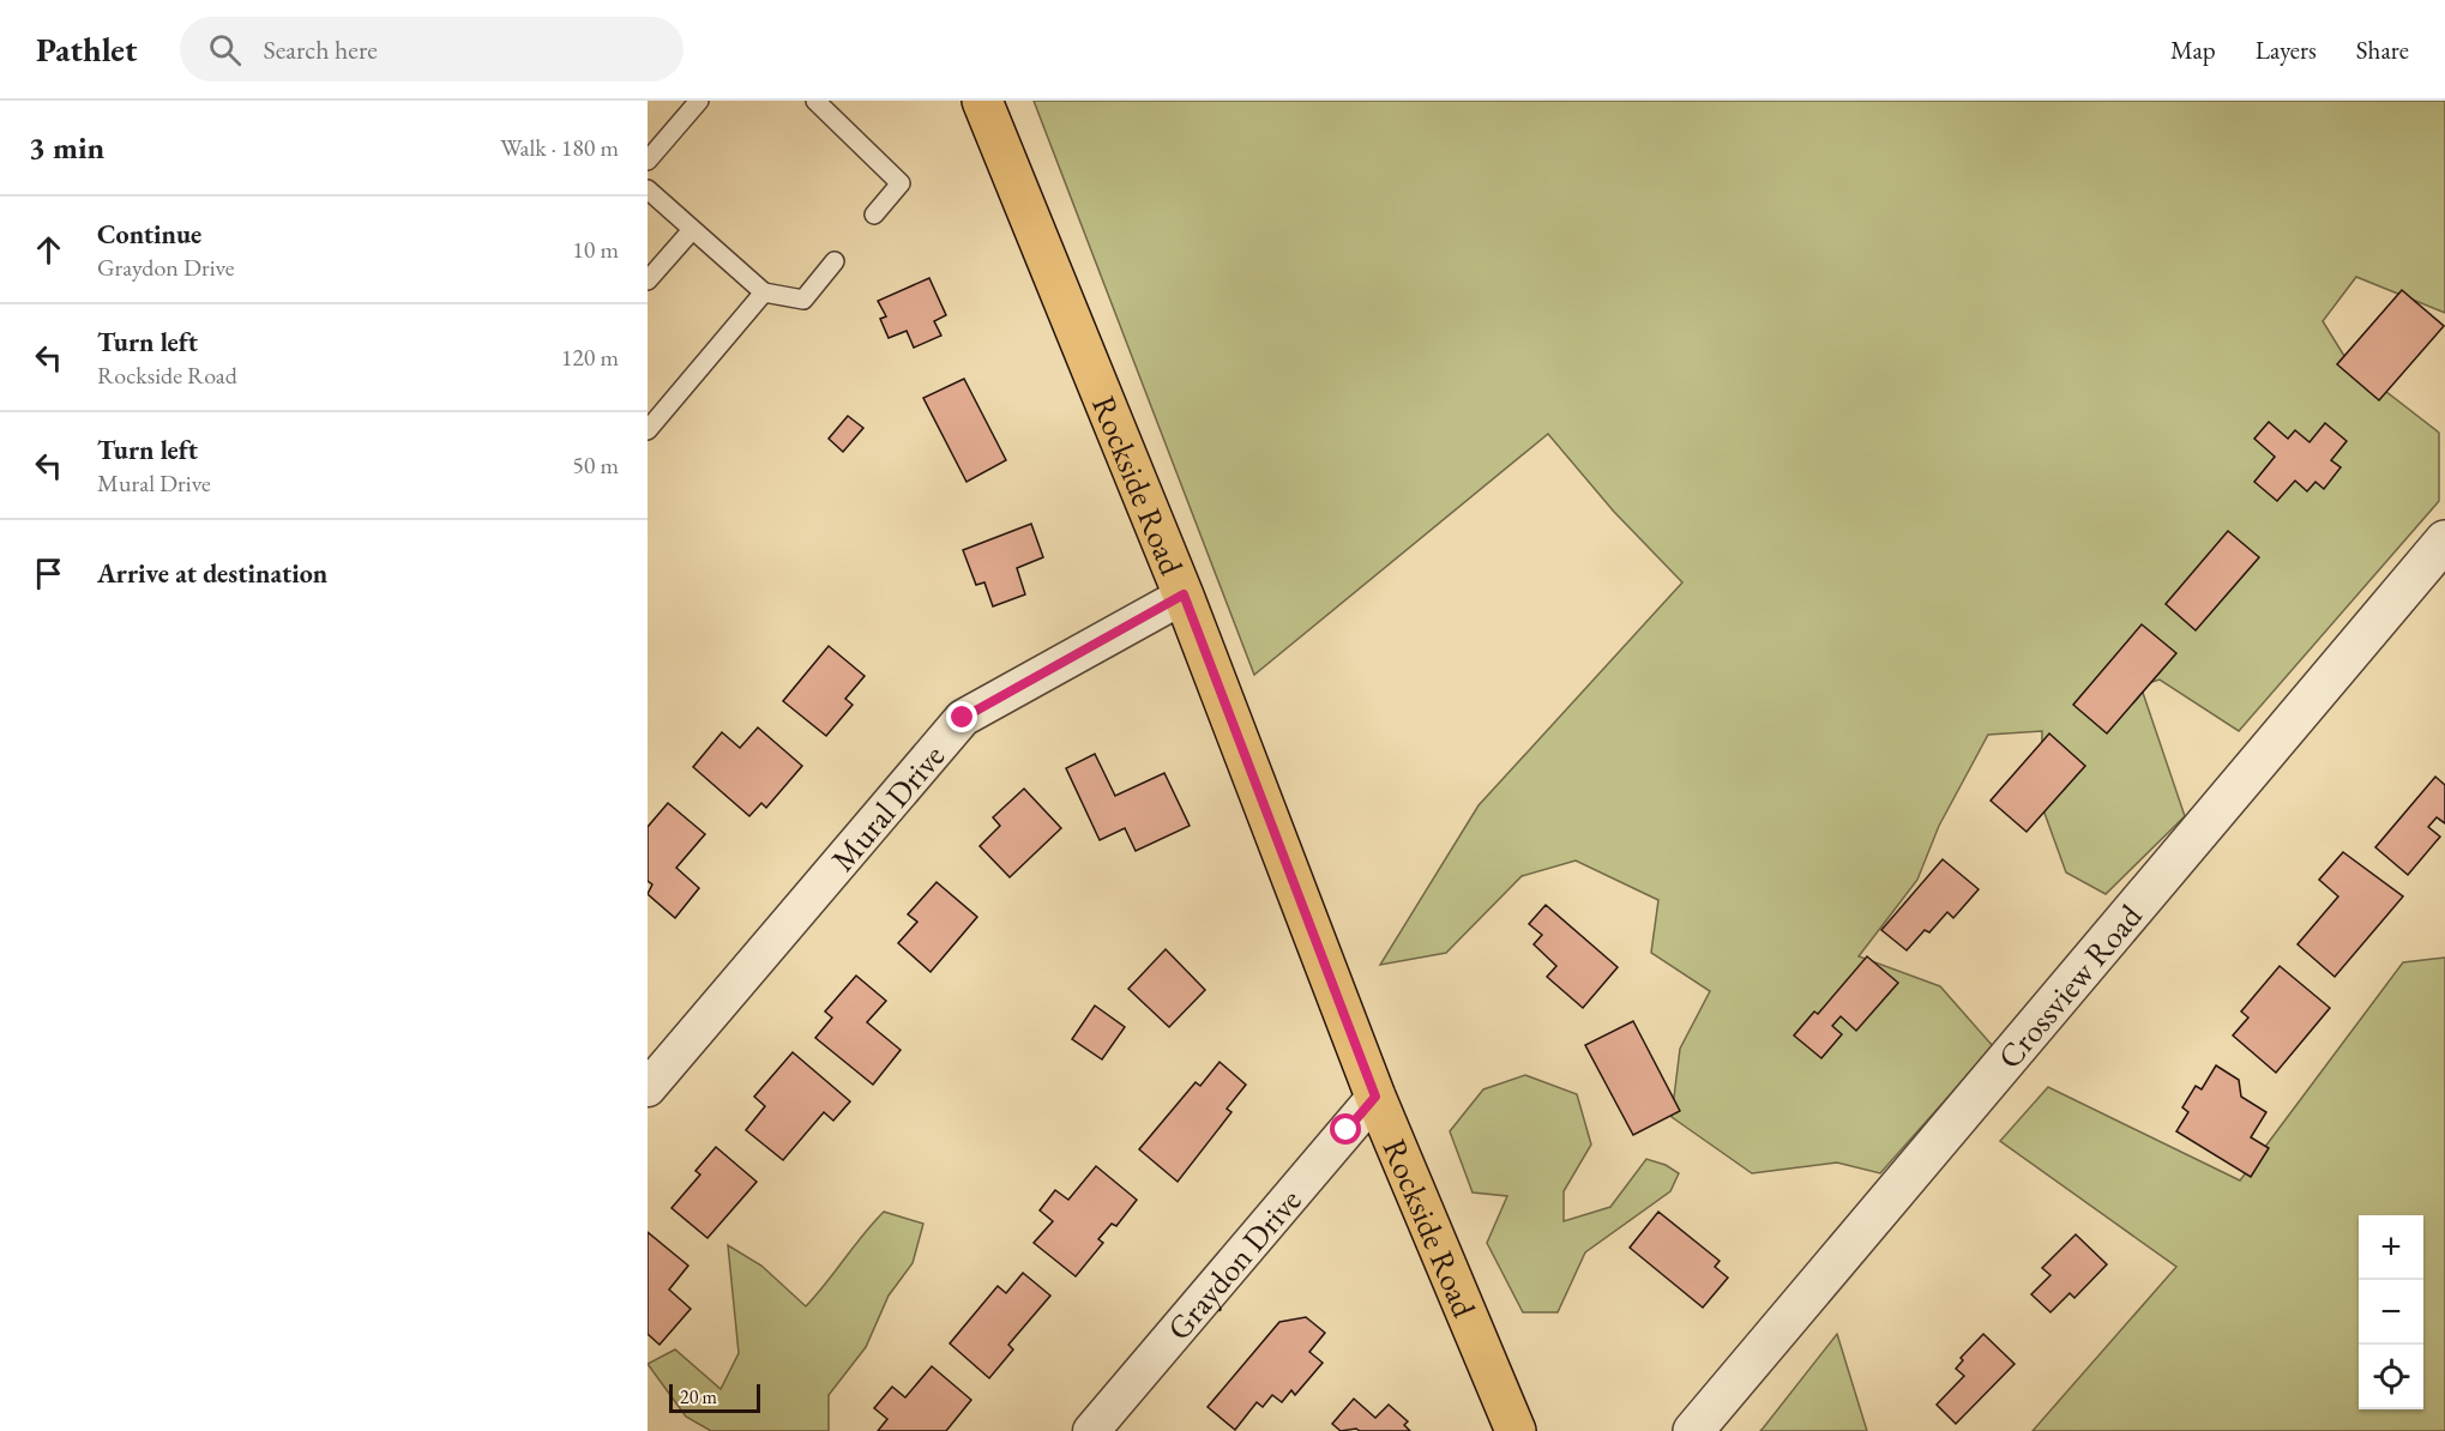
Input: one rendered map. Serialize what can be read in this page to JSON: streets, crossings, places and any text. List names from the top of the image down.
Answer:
{
  "streets": {
    "main road": ["Rockside Road"],
    "street": ["Mural Drive", "Crossview Road", "Graydon Drive"]
  },
  "crossings": [
    ["Rockside Road", "Mural Drive"],
    ["Rockside Road", "Graydon Drive"]
  ],
  "scale_bar": "20 m",
  "page": {
    "header": "Pathlet",
    "search": "Search here",
    "nav": ["Map", "Layers", "Share"],
    "heading": ["3 min", "Walk · 180 m"],
    "list": [
      ["Continue", "Graydon Drive", "10 m"],
      ["Turn left", "Rockside Road", "120 m"],
      ["Turn left", "Mural Drive", "50 m"],
      "Arrive at destination"
    ],
    "map_buttons": ["+", "−"],
    "scale": "20 m"
  }
}
